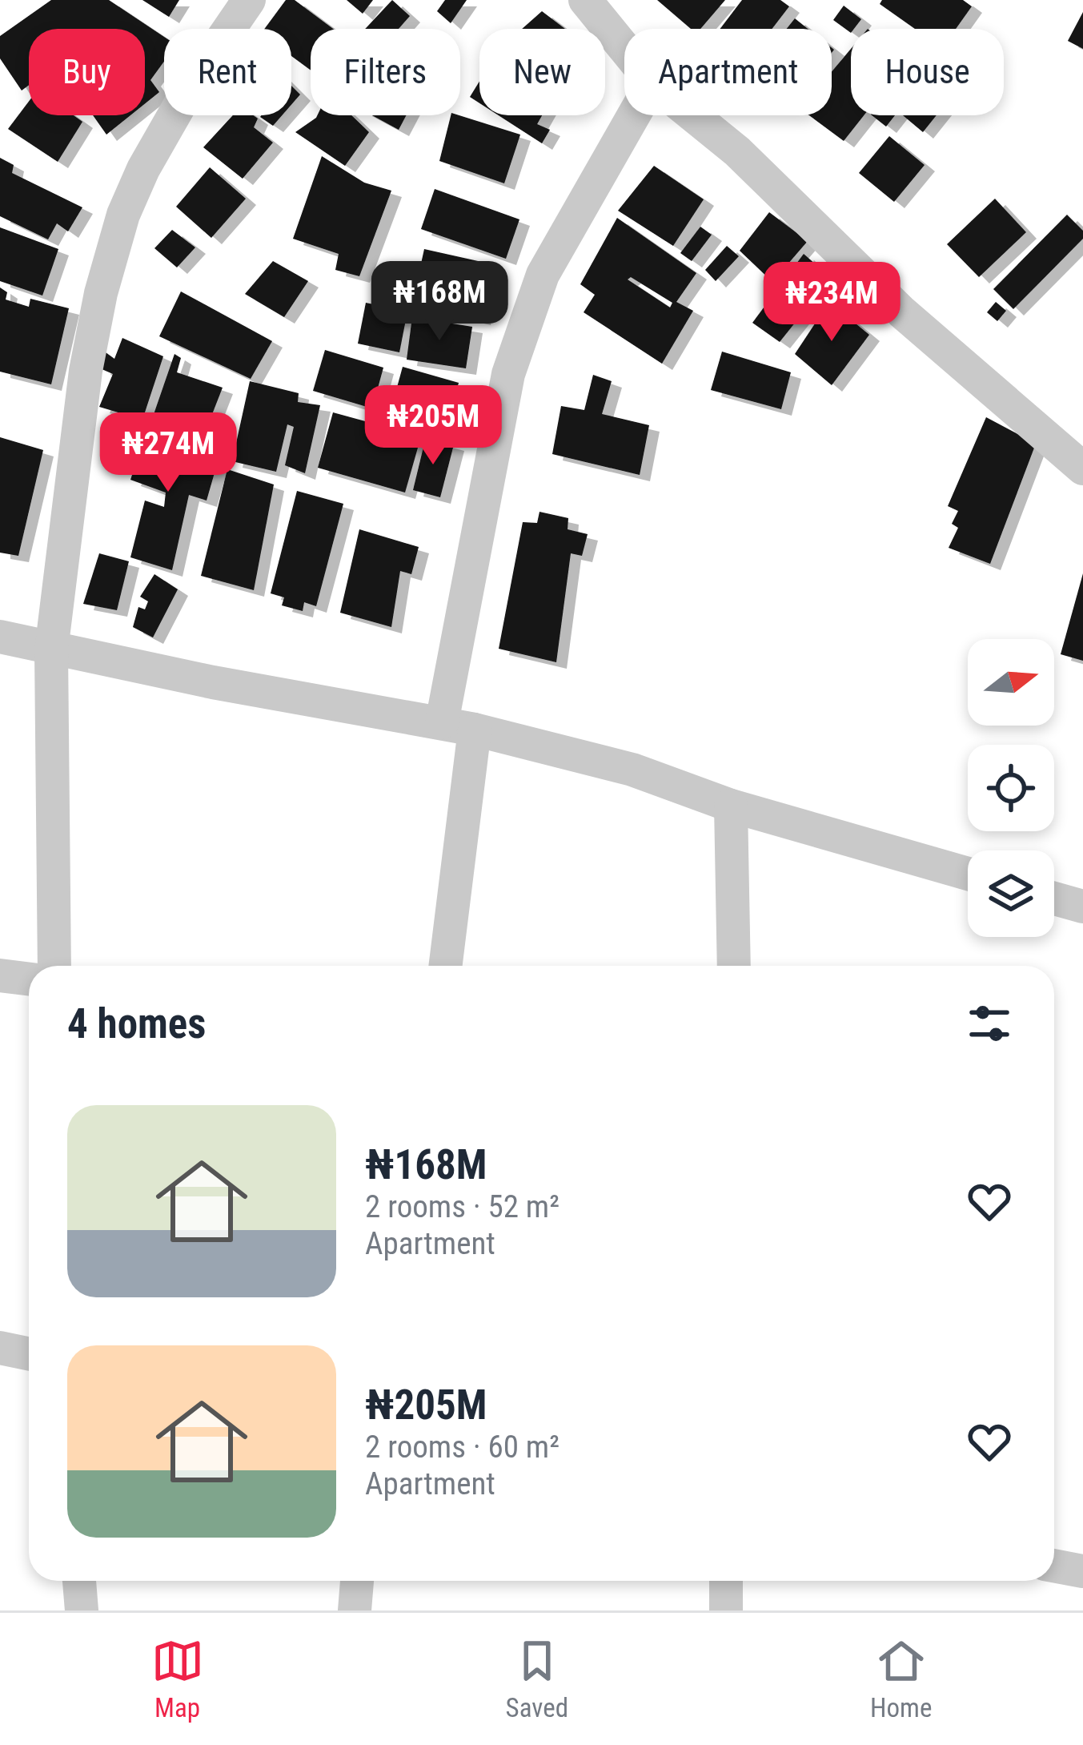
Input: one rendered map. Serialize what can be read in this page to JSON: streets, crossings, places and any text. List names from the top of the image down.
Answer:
{
  "north": "right",
  "page": {
    "chip": [
      "Buy",
      "Rent",
      "Filters",
      "New",
      "Apartment",
      "House"
    ],
    "price": [
      "₦168M",
      "₦234M",
      "₦205M",
      "₦274M"
    ],
    "heading": "4 homes",
    "list": [
      {
        "name": "₦168M",
        "note": "2 rooms · 52 m² · Apartment"
      },
      {
        "name": "₦205M",
        "note": "2 rooms · 60 m² · Apartment"
      }
    ],
    "tabs": ["Map", "Saved", "Home"]
  }
}
